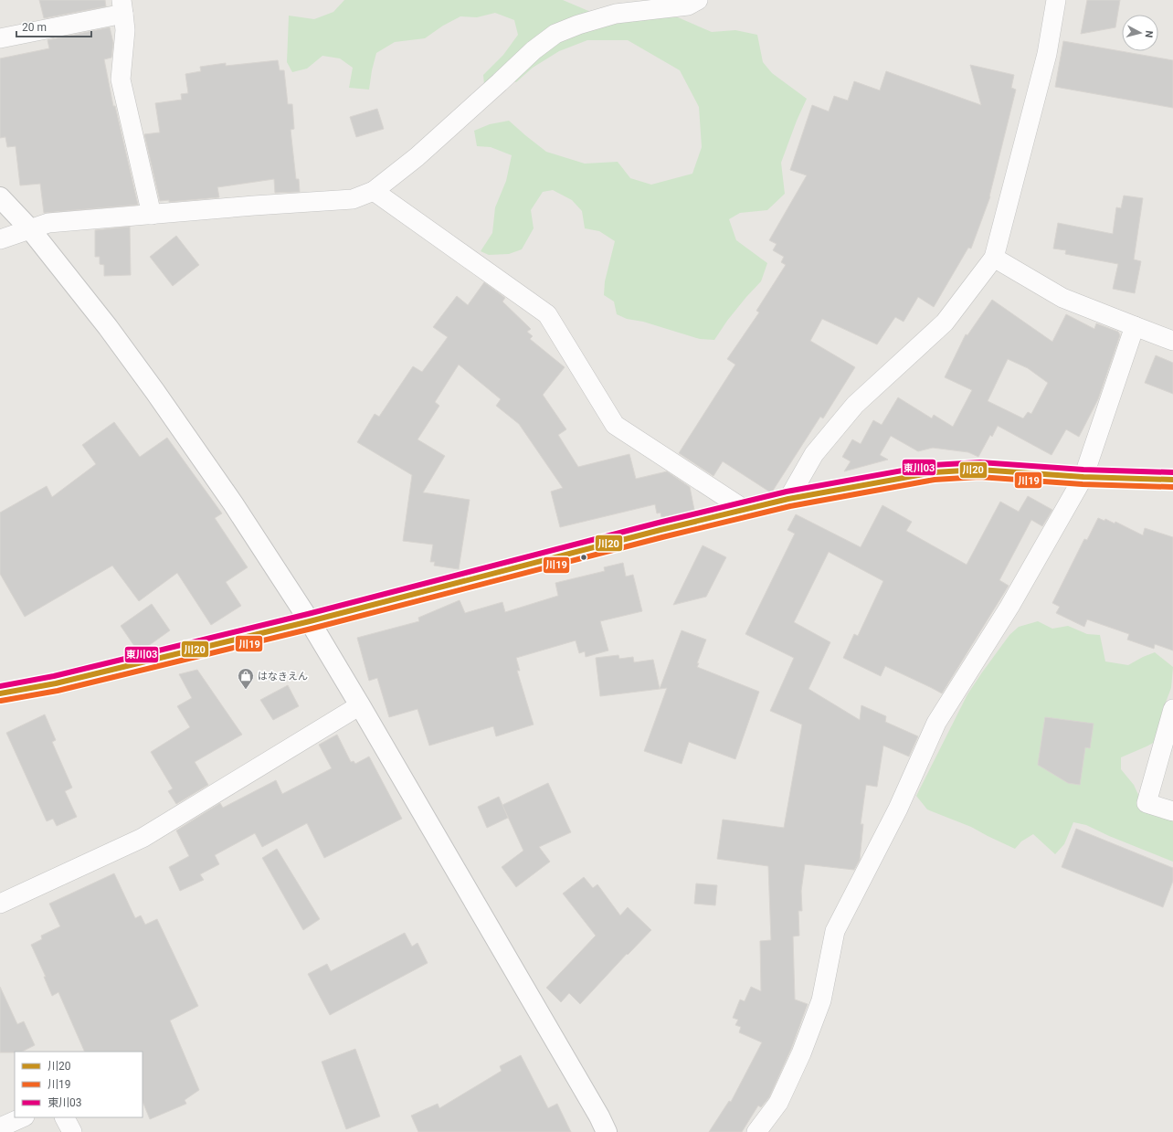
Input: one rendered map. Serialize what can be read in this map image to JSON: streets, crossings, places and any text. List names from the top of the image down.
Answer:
{
  "places": {
    "shop": ["はなきえん"]
  },
  "lines": ["transit line 東川03", "transit line 川20", "transit line 川19"],
  "legend": ["川20", "川19", "東川03"],
  "scale_bar": "20 m",
  "north": "right"
}
